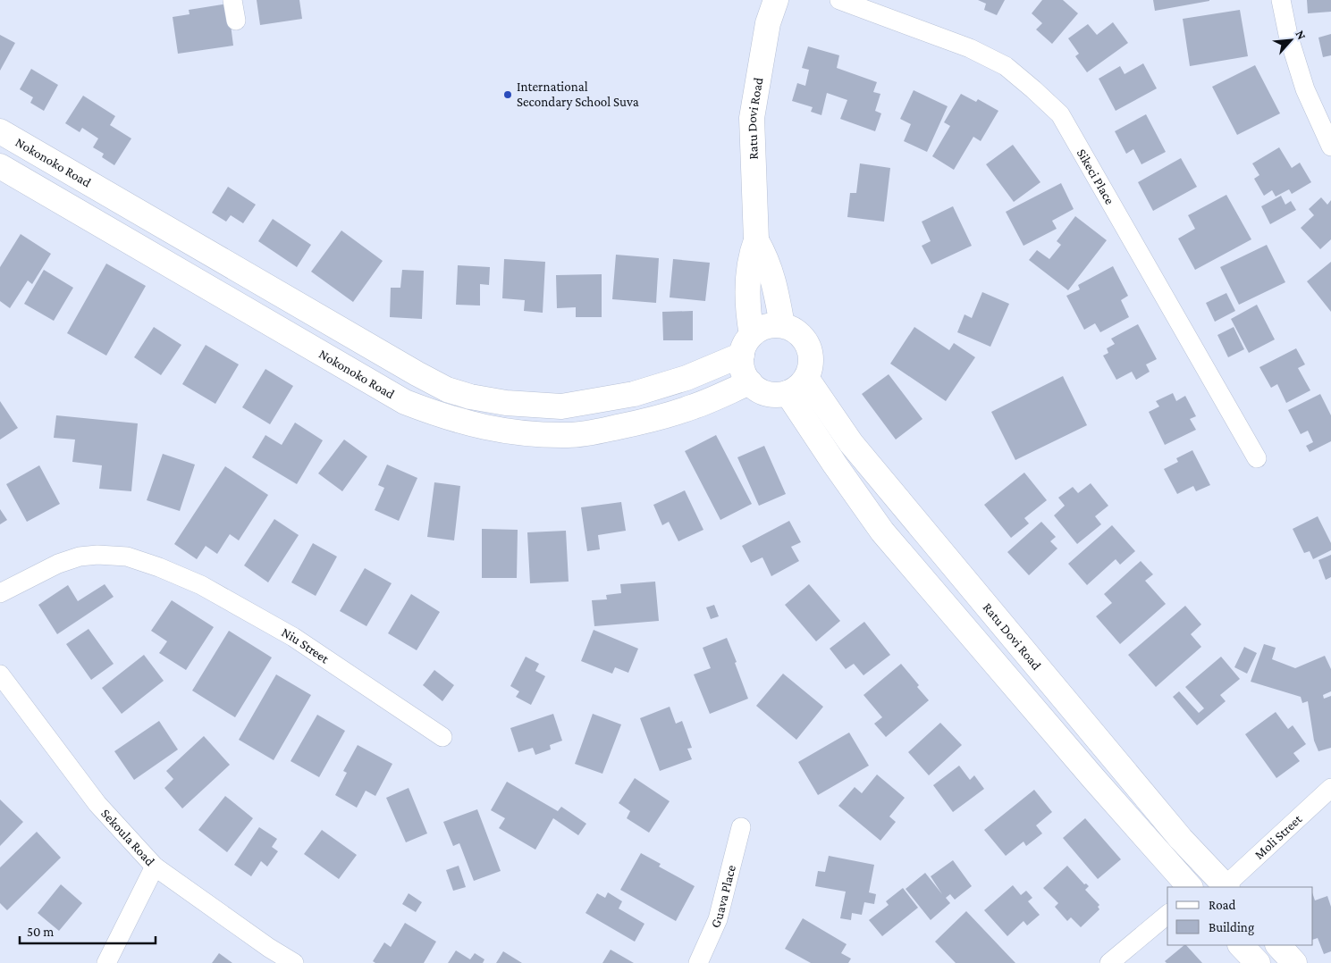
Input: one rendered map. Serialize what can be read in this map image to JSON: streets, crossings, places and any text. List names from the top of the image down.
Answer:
{
  "streets": {
    "main road": ["Ratu Dovi Road", "Nokonoko Road"],
    "street": [
      "Sikeci Place",
      "Niu Street",
      "Sekoula Road",
      "Moli Street",
      "Guava Place"
    ]
  },
  "crossings": [
    ["Ratu Dovi Road", "Nokonoko Road"],
    ["Ratu Dovi Road", "Moli Street"]
  ],
  "places": ["International Secondary School Suva"],
  "legend": ["Road", "Building"],
  "scale_bar": "50 m",
  "north": "top right"
}
